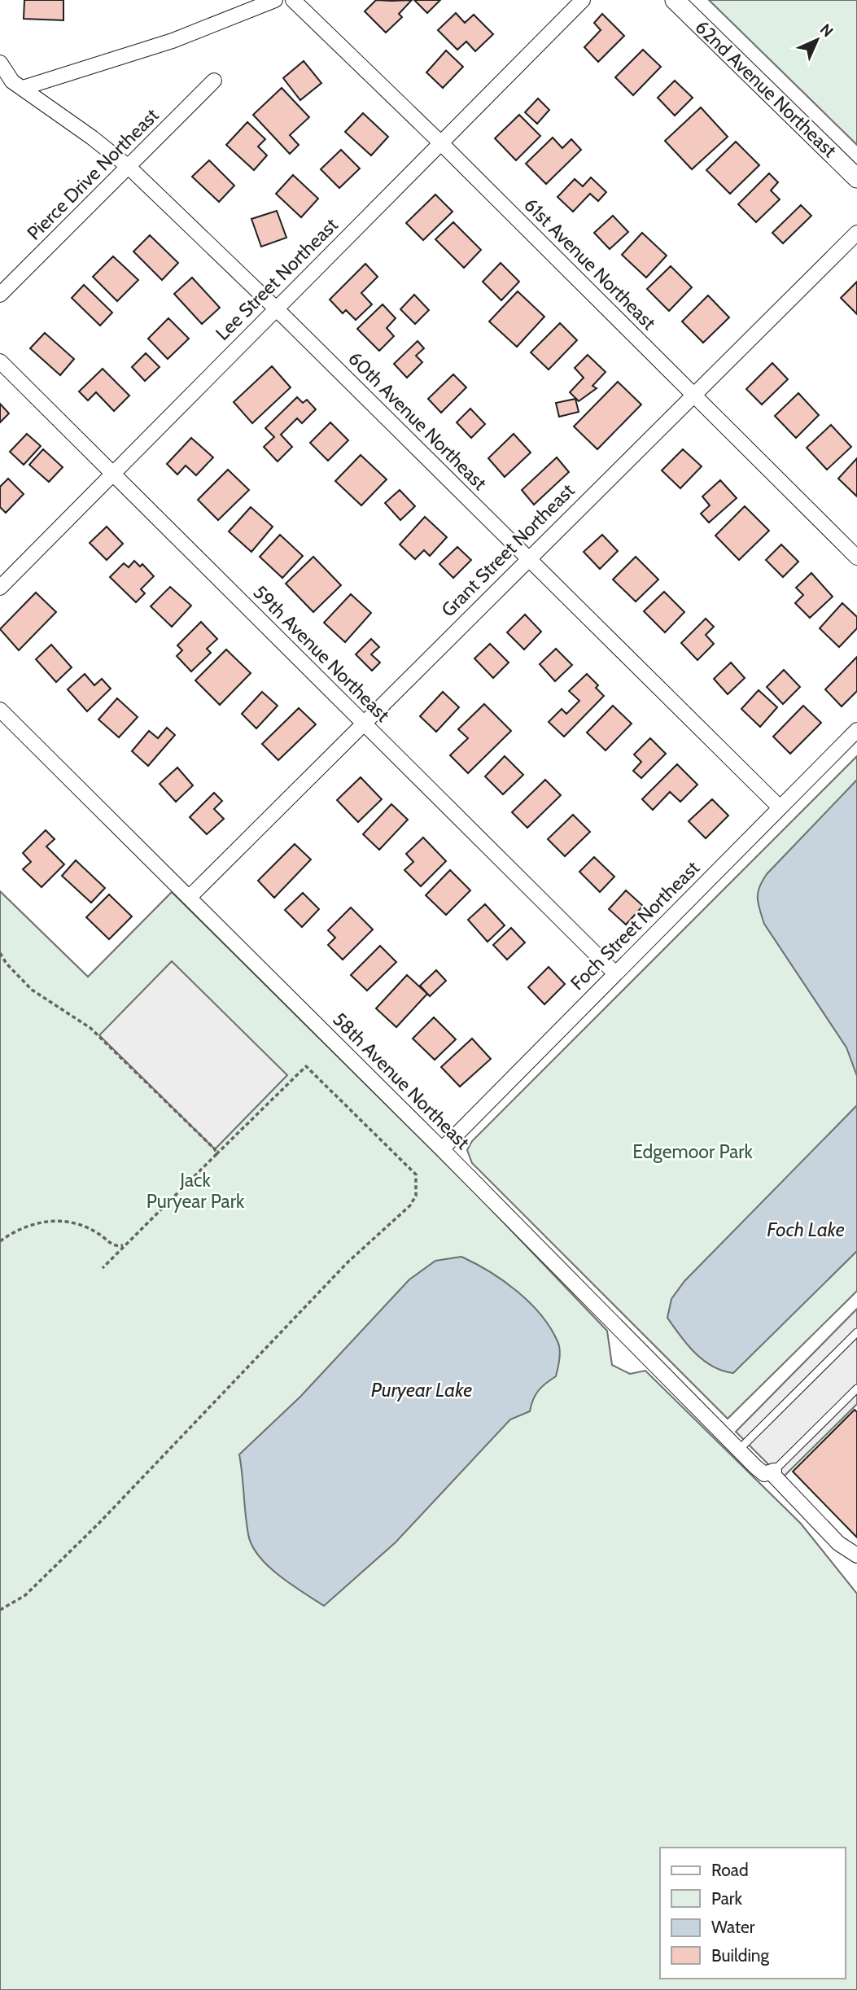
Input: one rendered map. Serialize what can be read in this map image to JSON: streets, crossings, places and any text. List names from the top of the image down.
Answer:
{
  "streets": {
    "street": [
      "62nd Avenue Northeast",
      "Pierce Drive Northeast",
      "61st Avenue Northeast",
      "Lee Street Northeast",
      "60th Avenue Northeast",
      "Grant Street Northeast",
      "59th Avenue Northeast",
      "Foch Street Northeast",
      "58th Avenue Northeast"
    ]
  },
  "crossings": [
    ["Pierce Drive Northeast", "60th Avenue Northeast"],
    ["61st Avenue Northeast", "Lee Street Northeast"],
    ["61st Avenue Northeast", "Grant Street Northeast"],
    ["Lee Street Northeast", "60th Avenue Northeast"],
    ["Lee Street Northeast", "59th Avenue Northeast"],
    ["60th Avenue Northeast", "Grant Street Northeast"],
    ["60th Avenue Northeast", "Foch Street Northeast"],
    ["Grant Street Northeast", "59th Avenue Northeast"],
    ["Grant Street Northeast", "58th Avenue Northeast"],
    ["59th Avenue Northeast", "Foch Street Northeast"],
    ["Foch Street Northeast", "58th Avenue Northeast"]
  ],
  "water": ["Foch Lake", "Puryear Lake"],
  "parks": ["Edgemoor Park", "Jack Puryear Park"],
  "legend": [
    "Road",
    "Park",
    "Water",
    "Building"
  ],
  "north": "top right"
}
